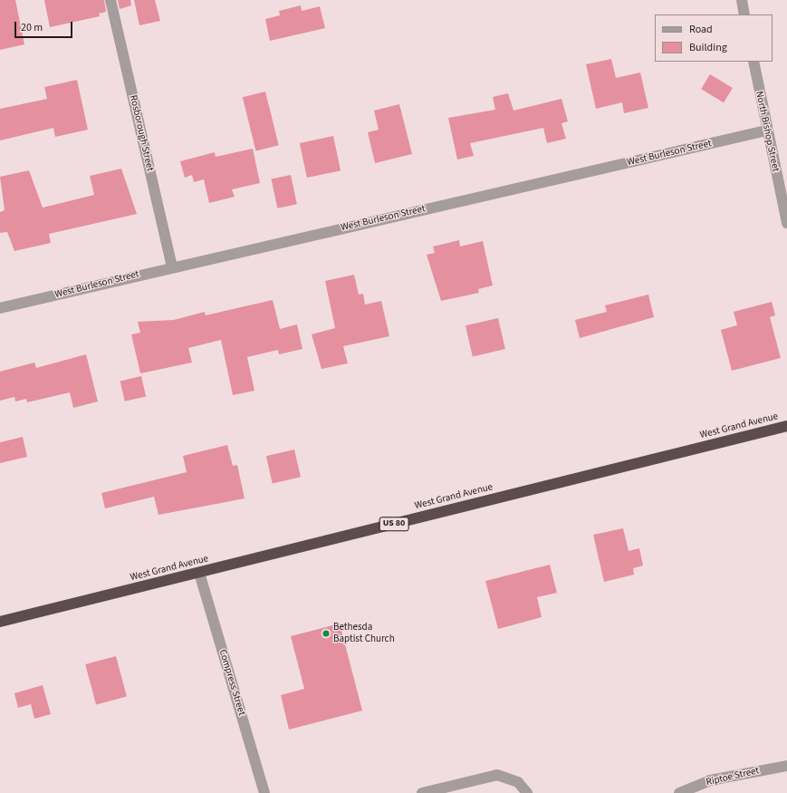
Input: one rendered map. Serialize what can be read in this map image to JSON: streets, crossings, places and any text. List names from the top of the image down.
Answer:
{
  "streets": {
    "highway": ["West Grand Avenue", "US 80"],
    "street": [
      "North Bishop Street",
      "Rosborough Street",
      "West Burleson Street",
      "Compress Street",
      "Riptoe Street"
    ]
  },
  "crossings": [
    ["North Bishop Street", "West Burleson Street"],
    ["Rosborough Street", "West Burleson Street"],
    ["West Grand Avenue", "Compress Street"]
  ],
  "places": ["Bethesda Baptist Church"],
  "legend": ["Road", "Building"],
  "scale_bar": "20 m"
}
